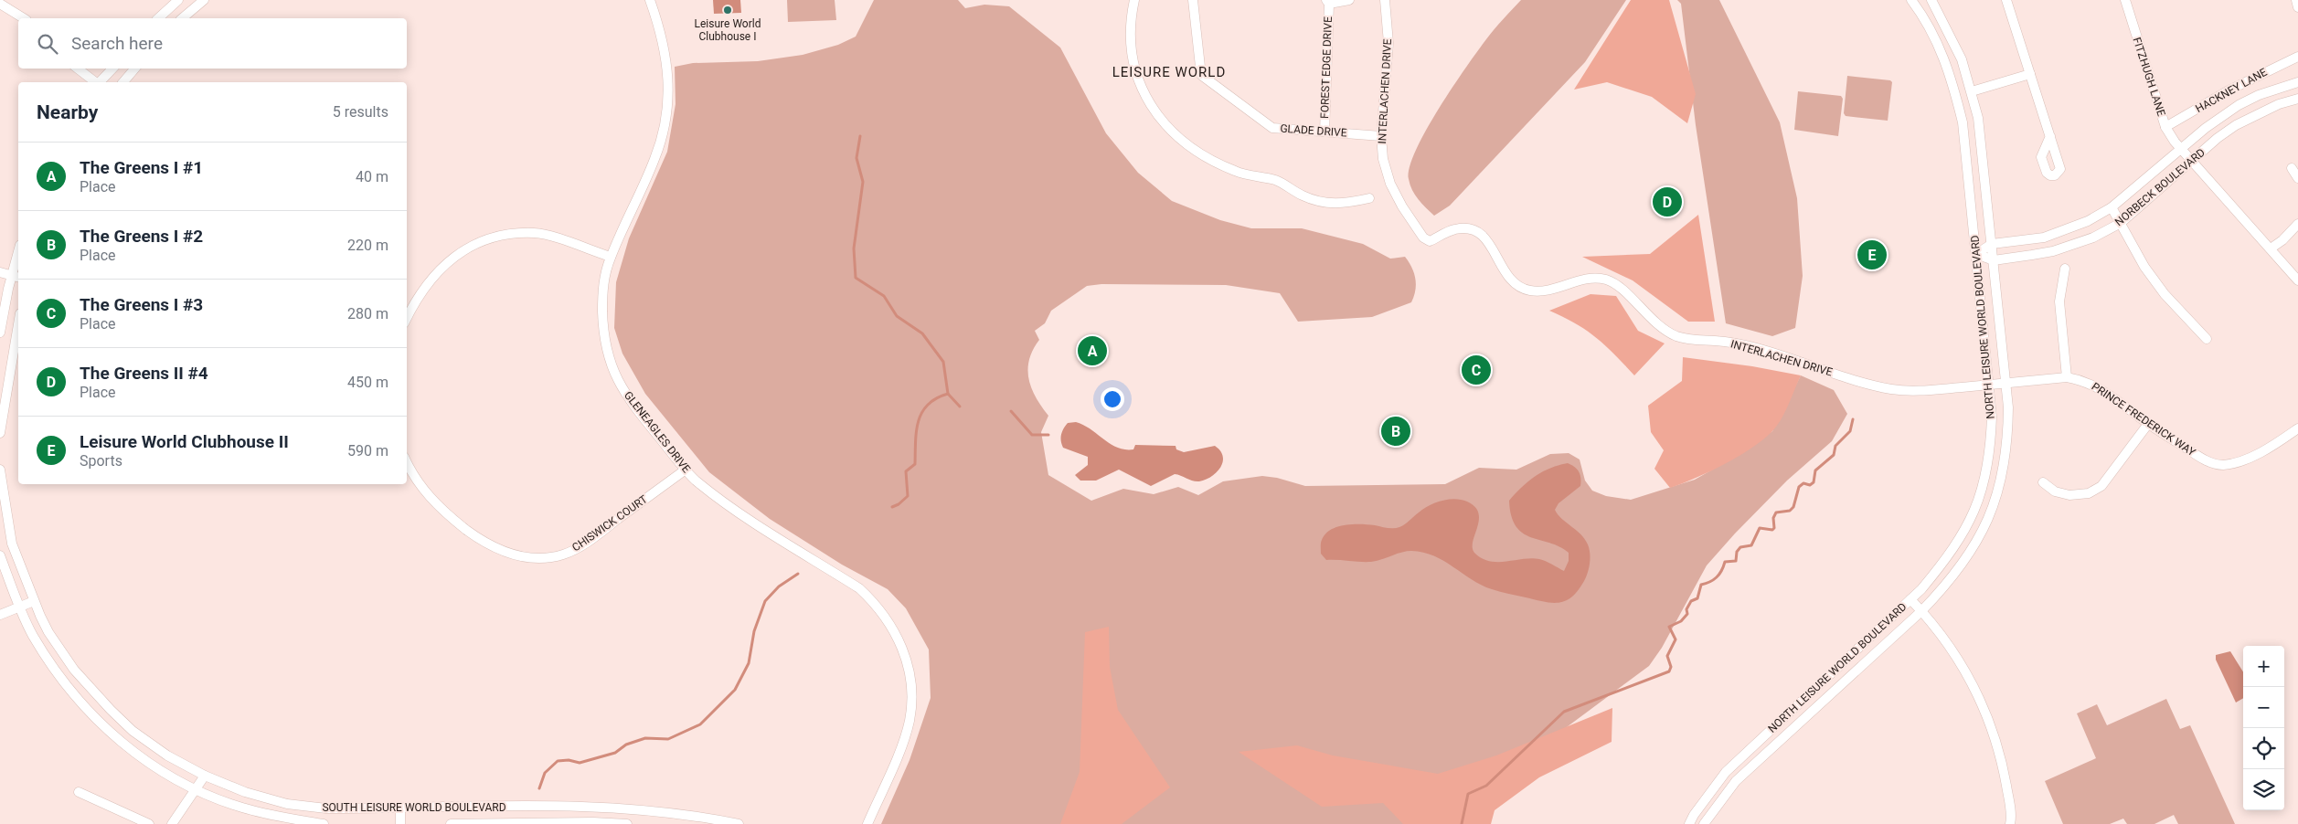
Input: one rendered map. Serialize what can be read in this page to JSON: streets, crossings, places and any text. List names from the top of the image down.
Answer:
{
  "streets": {
    "street": [
      "FOREST EDGE DRIVE",
      "FITZHUGH LANE",
      "HACKNEY LANE",
      "INTERLACHEN DRIVE",
      "GLADE DRIVE",
      "NORBECK BOULEVARD",
      "NORTH LEISURE WORLD BOULEVARD",
      "PRINCE FREDERICK WAY",
      "GLENEAGLES DRIVE",
      "CHISWICK COURT",
      "SOUTH LEISURE WORLD BOULEVARD"
    ]
  },
  "crossings": [
    ["FOREST EDGE DRIVE", "GLADE DRIVE"],
    ["FITZHUGH LANE", "HACKNEY LANE"],
    ["FITZHUGH LANE", "NORBECK BOULEVARD"],
    ["INTERLACHEN DRIVE", "GLADE DRIVE"],
    ["INTERLACHEN DRIVE", "NORTH LEISURE WORLD BOULEVARD"],
    ["INTERLACHEN DRIVE", "PRINCE FREDERICK WAY"],
    ["NORBECK BOULEVARD", "NORTH LEISURE WORLD BOULEVARD"],
    ["NORTH LEISURE WORLD BOULEVARD", "PRINCE FREDERICK WAY"],
    ["GLENEAGLES DRIVE", "CHISWICK COURT"]
  ],
  "districts": ["LEISURE WORLD"],
  "places": ["Leisure World Clubhouse I"],
  "page": {
    "search": "Search here",
    "heading": ["Nearby", "5 results"],
    "list": [
      {
        "mark": "A",
        "name": "The Greens I #1",
        "note": "Place",
        "value": "40 m"
      },
      {
        "mark": "B",
        "name": "The Greens I #2",
        "note": "Place",
        "value": "220 m"
      },
      {
        "mark": "C",
        "name": "The Greens I #3",
        "note": "Place",
        "value": "280 m"
      },
      {
        "mark": "D",
        "name": "The Greens II #4",
        "note": "Place",
        "value": "450 m"
      },
      {
        "mark": "E",
        "name": "Leisure World Clubhouse II",
        "note": "Sports",
        "value": "590 m"
      }
    ],
    "pins": [
      "D",
      "E",
      "A",
      "C",
      "B"
    ],
    "map_buttons": ["+", "−"]
  }
}
